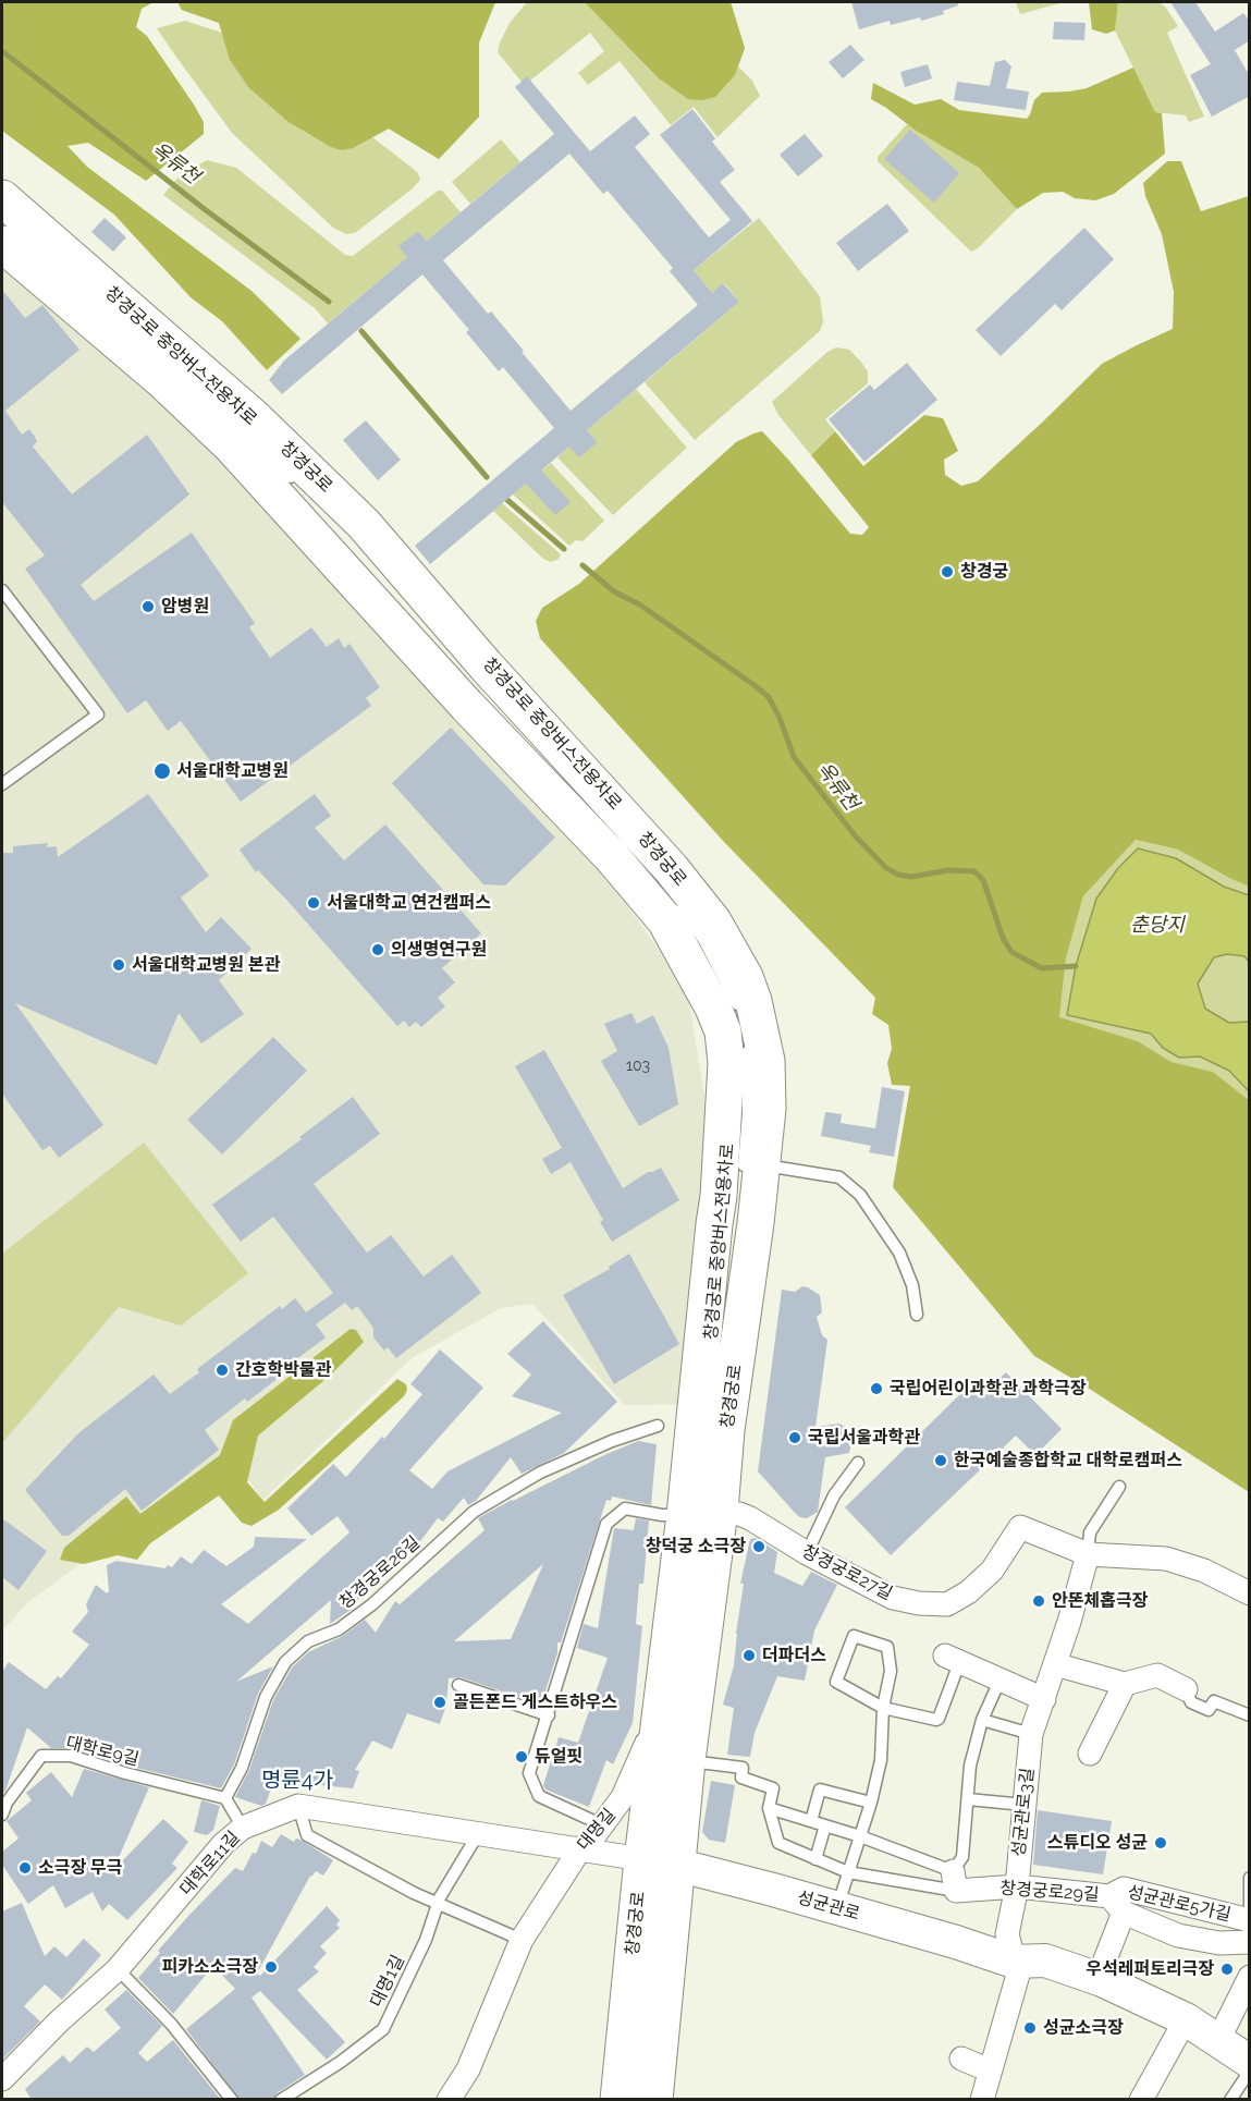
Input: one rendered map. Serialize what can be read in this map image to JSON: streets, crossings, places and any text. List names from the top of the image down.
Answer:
{
  "streets": {
    "main road": ["창경궁로"],
    "street": [
      "창경궁로27길",
      "성균관로3길",
      "대명길",
      "대학로11길",
      "창경궁로29길",
      "성균관로5가길",
      "성균관로"
    ],
    "lane": [
      "창경궁로 중앙버스전용차로",
      "창경궁로26길",
      "대학로9길",
      "대명1길"
    ]
  },
  "crossings": [
    ["창경궁로 중앙버스전용차로", "창경궁로"],
    ["창경궁로", "창경궁로27길"],
    ["창경궁로", "대명길"],
    ["창경궁로", "성균관로"],
    ["창경궁로26길", "대학로9길"],
    ["창경궁로27길", "성균관로3길"],
    ["성균관로3길", "창경궁로29길"],
    ["성균관로3길", "성균관로"],
    ["창경궁로29길", "성균관로5가길"]
  ],
  "districts": ["명륜4가"],
  "water": ["옥류천", "춘당지"],
  "places": [
    "창경궁",
    "암병원",
    "서울대학교병원",
    "서울대학교 연건캠퍼스",
    "의생명연구원",
    "서울대학교병원 본관",
    "간호학박물관",
    "국립어린이과학관 과학극장",
    "국립서울과학관",
    "한국예술종합학교 대학로캠퍼스",
    "창덕궁 소극장",
    "안똔체홉극장",
    "더파더스",
    "골든폰드 게스트하우스",
    "듀얼핏",
    "스튜디오 성균",
    "소극장 무극",
    "피카소소극장",
    "우석레퍼토리극장",
    "성균소극장"
  ],
  "house_numbers": ["103"]
}
